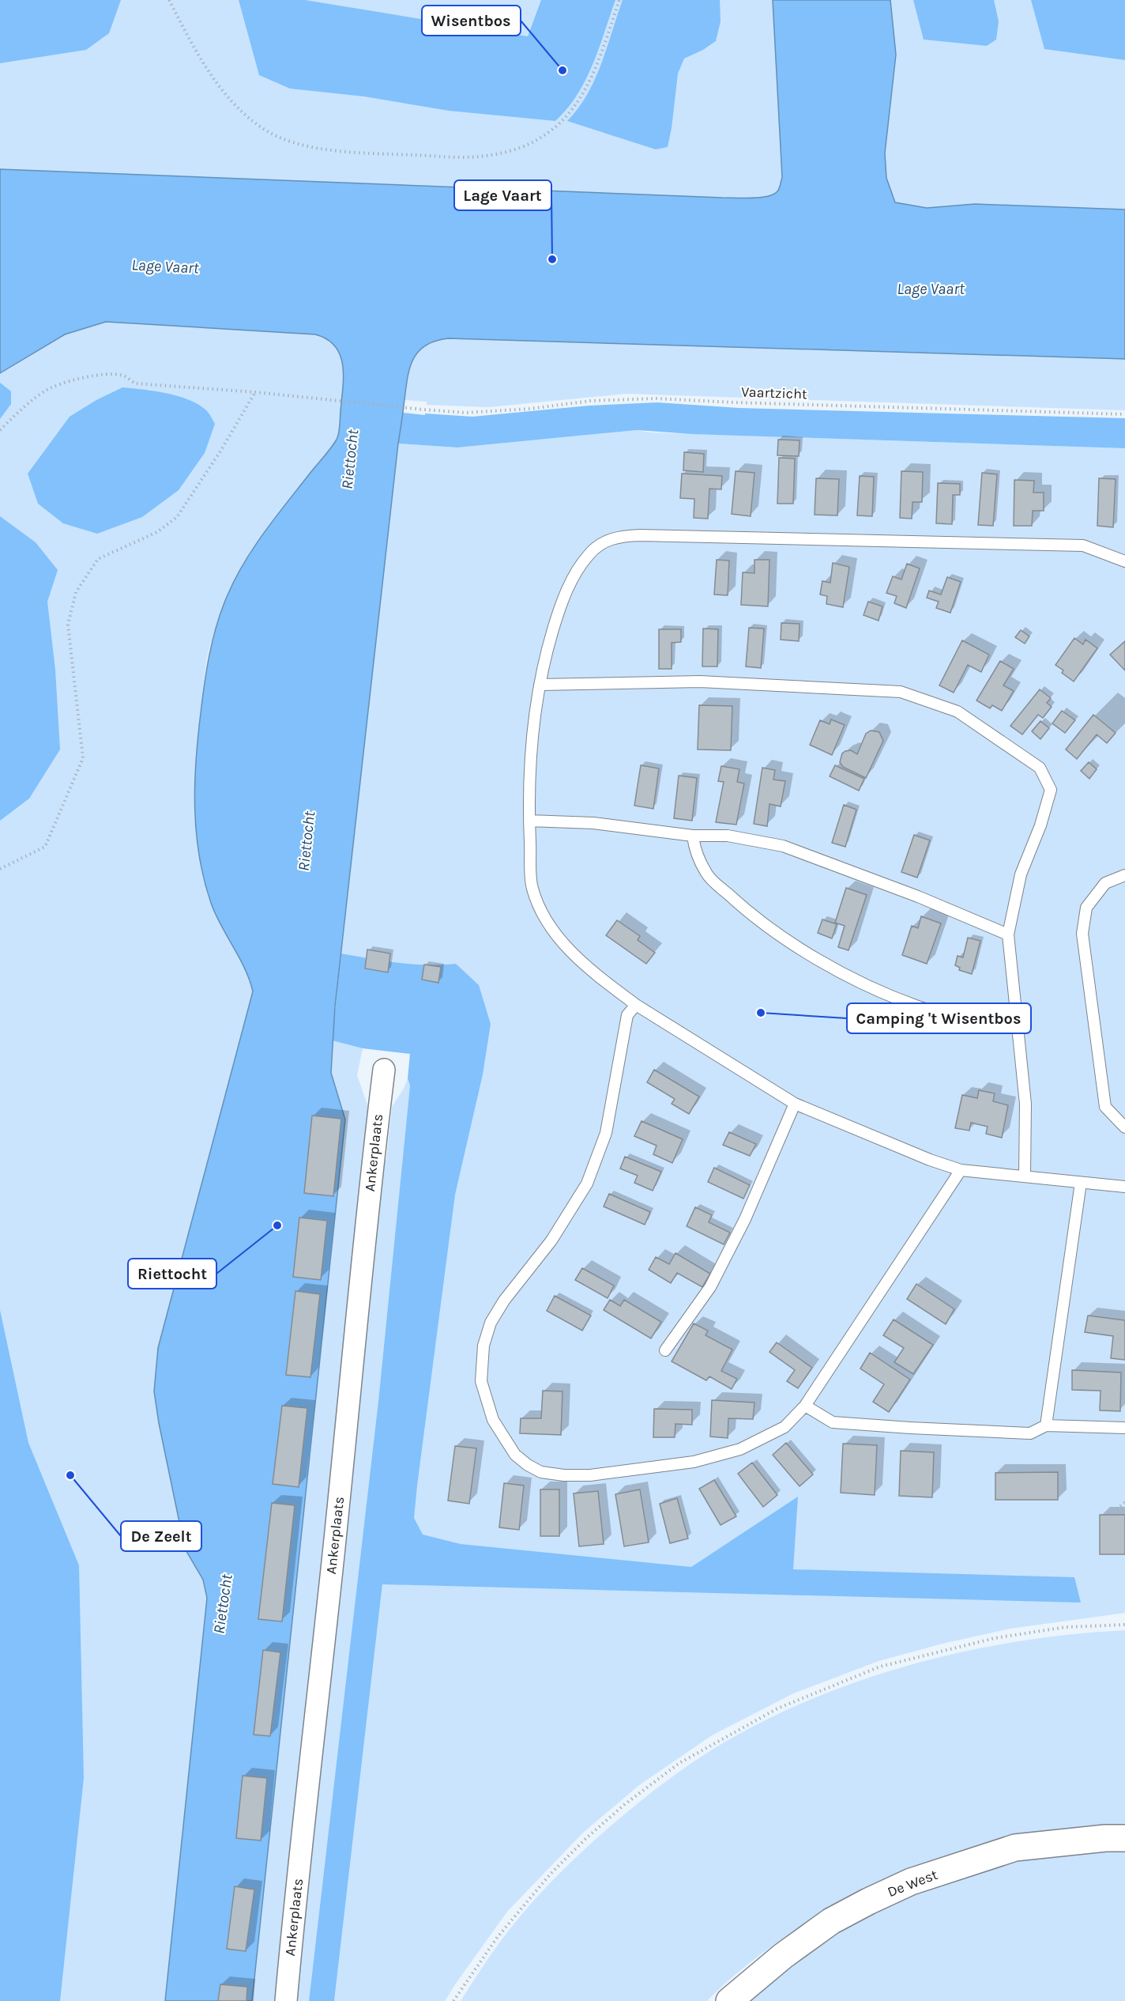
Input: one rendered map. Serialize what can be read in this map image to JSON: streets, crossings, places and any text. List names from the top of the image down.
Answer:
{
  "streets": {
    "main road": ["De West"],
    "street": ["Ankerplaats"],
    "path": ["Vaartzicht"]
  },
  "water": ["Lage Vaart", "Riettocht"],
  "places": [
    "Wisentbos",
    "Lage Vaart",
    "Camping 't Wisentbos",
    "Riettocht",
    "De Zeelt"
  ]
}
